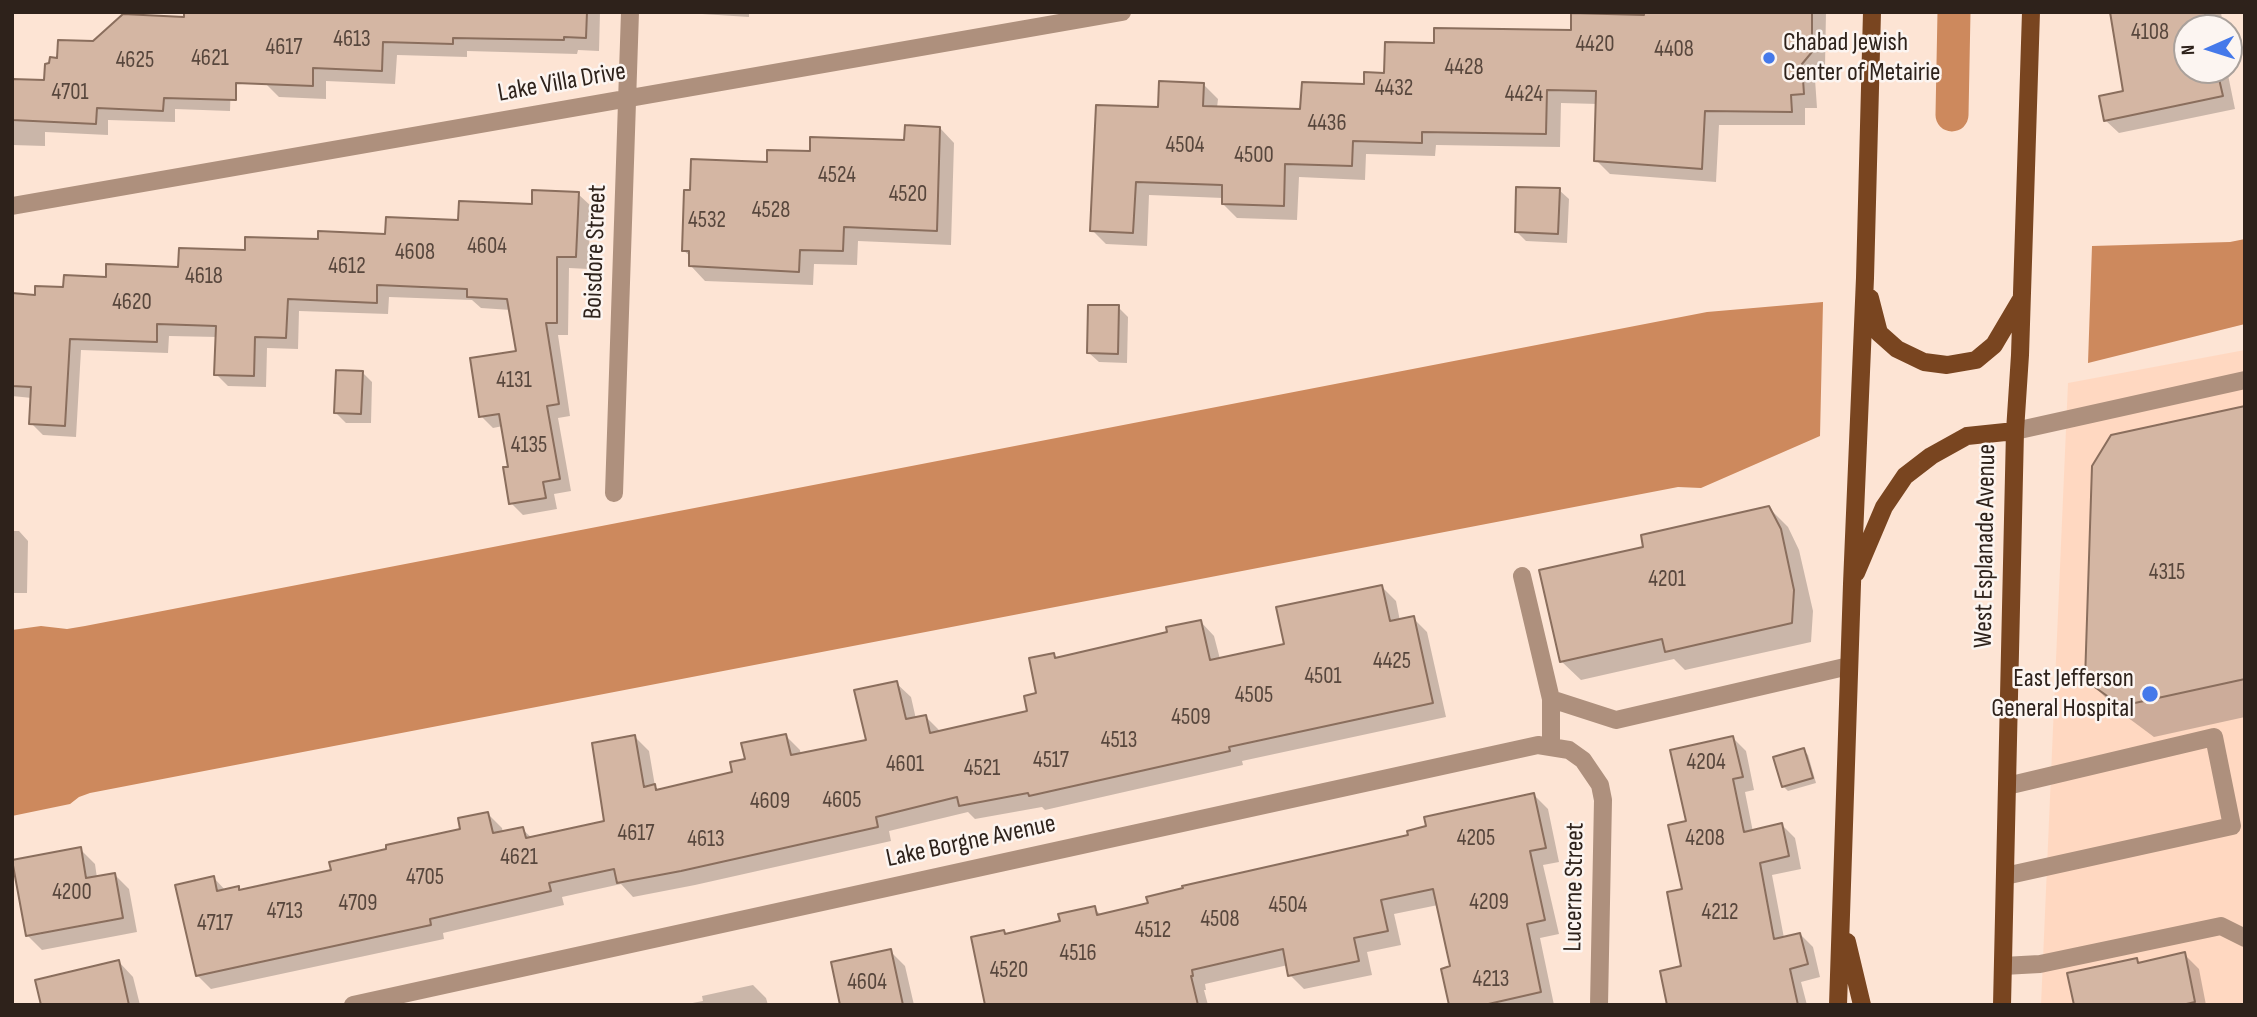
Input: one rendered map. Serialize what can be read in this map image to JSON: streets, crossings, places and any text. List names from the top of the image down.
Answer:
{
  "streets": {
    "main road": ["West Esplanade Avenue"],
    "street": [
      "Lake Villa Drive",
      "Boisdore Street",
      "Lake Borgne Avenue",
      "Lucerne Street"
    ]
  },
  "crossings": [
    ["Lake Villa Drive", "Boisdore Street"],
    ["Lake Borgne Avenue", "Lucerne Street"]
  ],
  "places": ["Chabad Jewish Center of Metairie", "East Jefferson General Hospital"],
  "house_numbers": [
    "4108",
    "4613",
    "4420",
    "4617",
    "4408",
    "4621",
    "4625",
    "4428",
    "4432",
    "4701",
    "4424",
    "4436",
    "4504",
    "4500",
    "4524",
    "4520",
    "4528",
    "4532",
    "4604",
    "4608",
    "4612",
    "4618",
    "4620",
    "4131",
    "4135",
    "4315",
    "4201",
    "4425",
    "4501",
    "4505",
    "4509",
    "4513",
    "4517",
    "4204",
    "4601",
    "4521",
    "4605",
    "4609",
    "4617",
    "4205",
    "4208",
    "4613",
    "4621",
    "4705",
    "4200",
    "4209",
    "4709",
    "4504",
    "4713",
    "4212",
    "4508",
    "4717",
    "4512",
    "4516",
    "4520",
    "4213",
    "4604"
  ],
  "north": "left"
}
